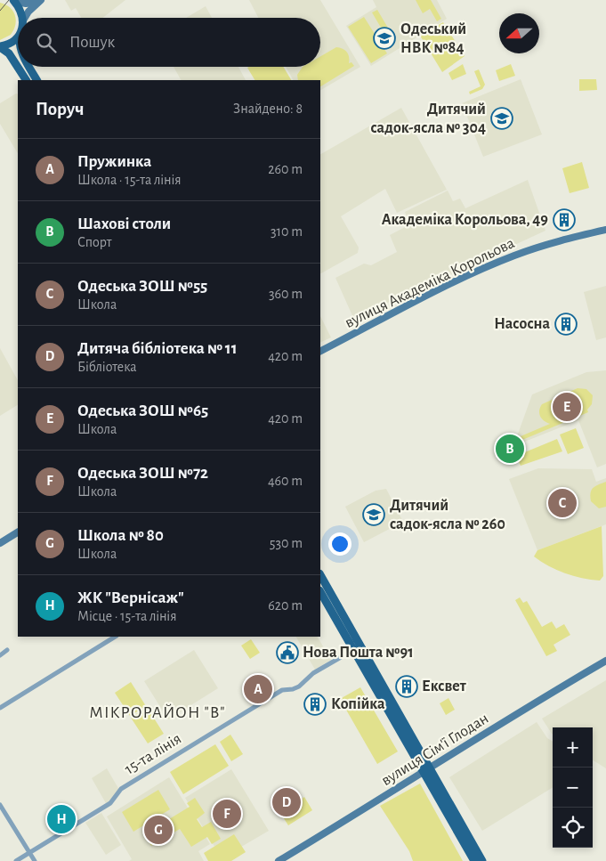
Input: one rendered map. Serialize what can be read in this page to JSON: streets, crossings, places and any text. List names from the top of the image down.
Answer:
{
  "streets": {
    "main road": ["вулиця Академіка Корольова", "вулиця Сім'ї Глодан"],
    "street": ["15-та лінія"]
  },
  "districts": ["МІКРОРАЙОН \"В\""],
  "places": {
    "school or university": ["Одеський НВК №84", "Дитячий садок-ясла № 304", "Дитячий садок-ясла № 260"],
    "building": [
      "Академіка Корольова, 49",
      "Насосна",
      "Ексвет",
      "Копійка"
    ],
    "public building": ["Нова Пошта №91"]
  },
  "north": "left",
  "page": {
    "search": "Пошук",
    "heading": ["Поруч", "Знайдено: 8"],
    "list": [
      {
        "mark": "A",
        "name": "Пружинка",
        "note": "Школа · 15-та лінія",
        "value": "260 m"
      },
      {
        "mark": "B",
        "name": "Шахові столи",
        "note": "Спорт",
        "value": "310 m"
      },
      {
        "mark": "C",
        "name": "Одеська ЗОШ №55",
        "note": "Школа",
        "value": "360 m"
      },
      {
        "mark": "D",
        "name": "Дитяча бібліотека № 11",
        "note": "Бібліотека",
        "value": "420 m"
      },
      {
        "mark": "E",
        "name": "Одеська ЗОШ №65",
        "note": "Школа",
        "value": "420 m"
      },
      {
        "mark": "F",
        "name": "Одеська ЗОШ №72",
        "note": "Школа",
        "value": "460 m"
      },
      {
        "mark": "G",
        "name": "Школа № 80",
        "note": "Школа",
        "value": "530 m"
      },
      {
        "mark": "H",
        "name": "ЖК \"Вернісаж\"",
        "note": "Місце · 15-та лінія",
        "value": "620 m"
      }
    ],
    "pins": [
      "E",
      "B",
      "C",
      "A",
      "D",
      "F",
      "H",
      "G"
    ],
    "map_buttons": ["+", "−"]
  }
}
